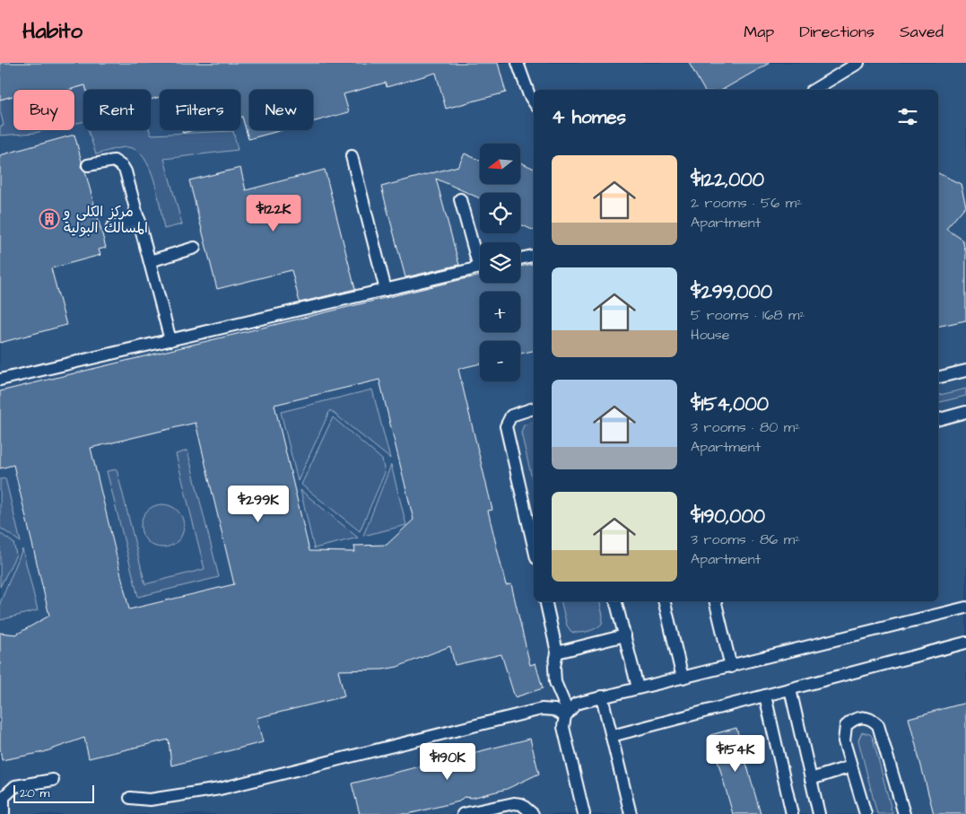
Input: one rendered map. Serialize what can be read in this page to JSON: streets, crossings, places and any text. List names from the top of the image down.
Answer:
{
  "places": {
    "building": ["مركز الكلى و المسالك البولية"]
  },
  "scale_bar": "20 m",
  "north": "left",
  "page": {
    "header": "Habito",
    "nav": ["Map", "Directions", "Saved"],
    "chip": [
      "Buy",
      "Rent",
      "Filters",
      "New"
    ],
    "heading": "4 homes",
    "map_buttons": ["+", "−"],
    "list": [
      {
        "name": "$122,000",
        "note": "2 rooms · 56 m² · Apartment"
      },
      {
        "name": "$299,000",
        "note": "5 rooms · 168 m² · House"
      },
      {
        "name": "$154,000",
        "note": "3 rooms · 80 m² · Apartment"
      },
      {
        "name": "$190,000",
        "note": "3 rooms · 86 m² · Apartment"
      }
    ],
    "price": [
      "$122K",
      "$299K",
      "$154K",
      "$190K"
    ],
    "scale": "20 m"
  }
}
